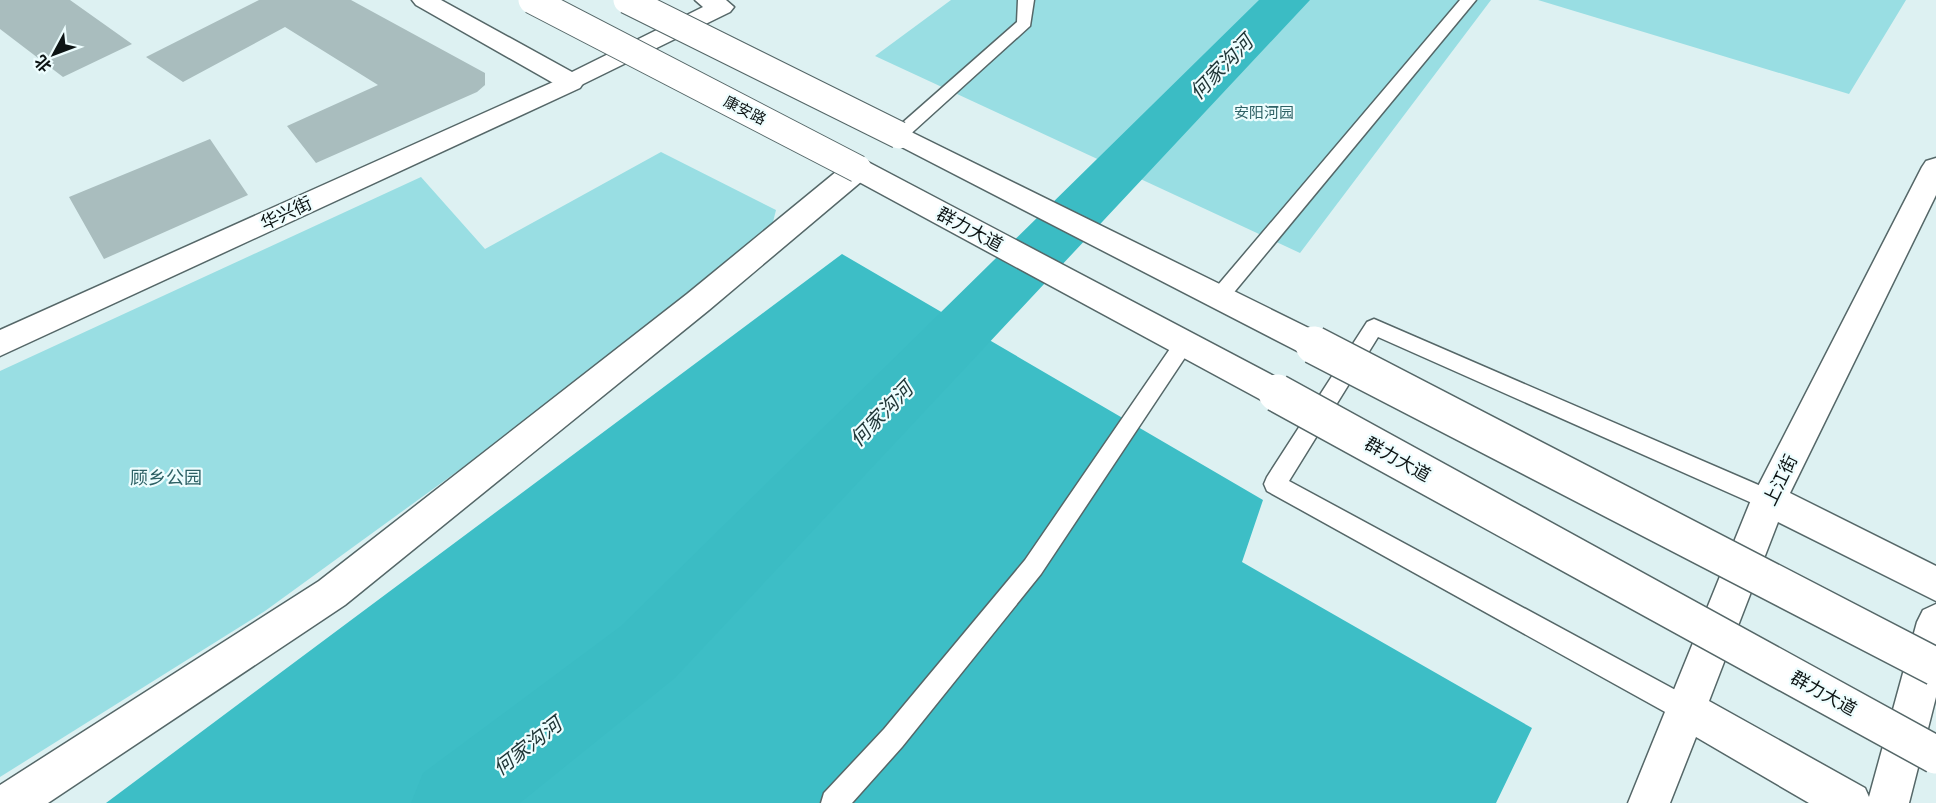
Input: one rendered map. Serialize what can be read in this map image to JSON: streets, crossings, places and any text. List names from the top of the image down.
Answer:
{
  "streets": {
    "main road": [
      "康安路",
      "华兴街",
      "群力大道",
      "上江街"
    ]
  },
  "crossings": [
    ["康安路", "群力大道"]
  ],
  "water": ["何家沟河"],
  "parks": ["安阳河园", "顾乡公园"],
  "north": "bottom left"
}
